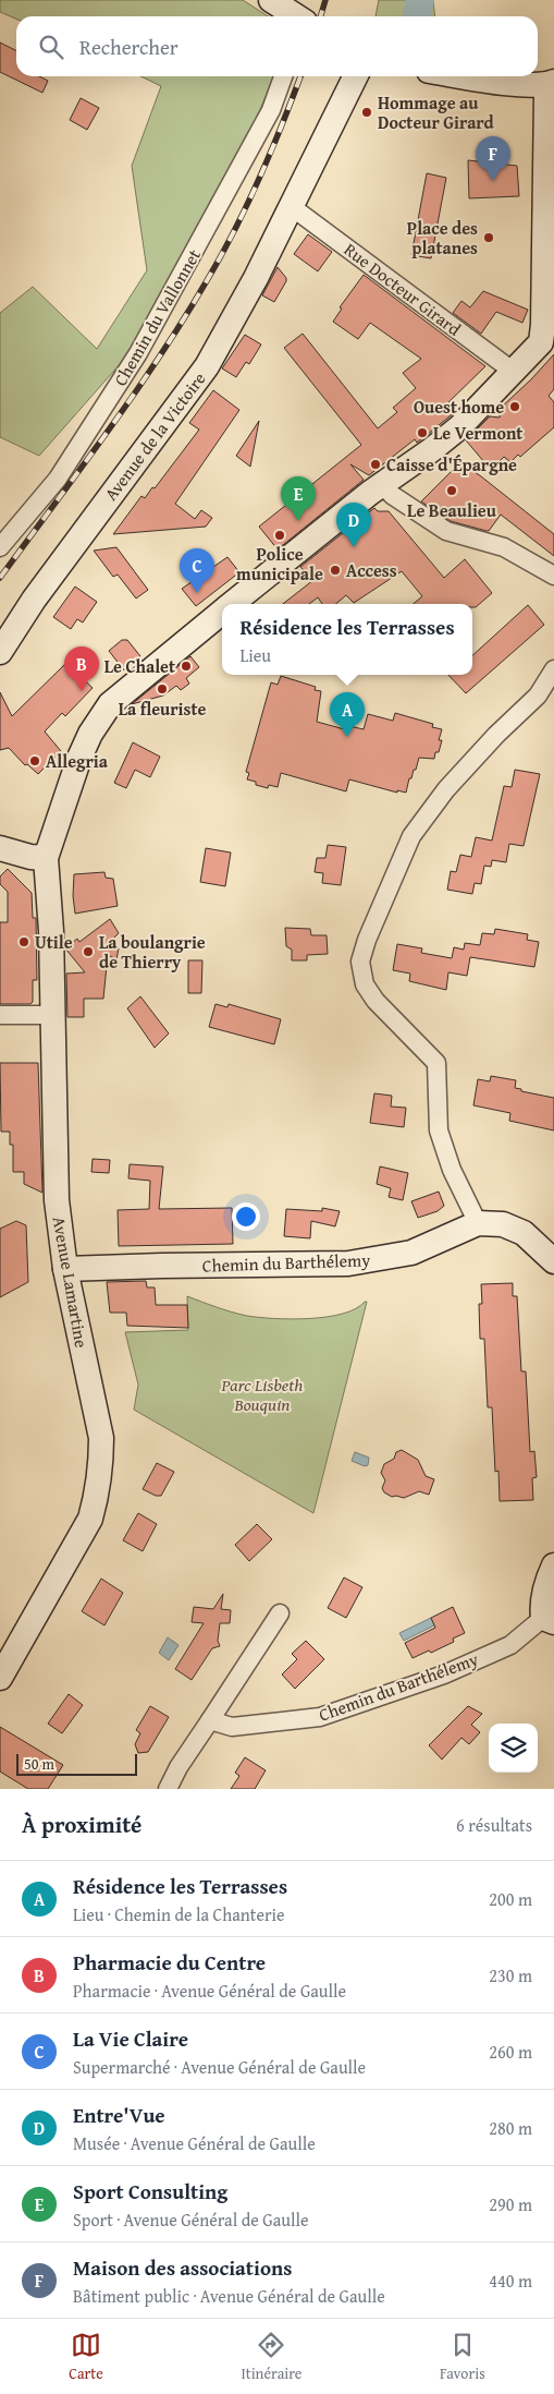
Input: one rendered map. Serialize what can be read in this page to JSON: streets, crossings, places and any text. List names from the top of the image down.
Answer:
{
  "streets": {
    "street": [
      "Rue Docteur Girard",
      "Chemin du Vallonnet",
      "Avenue de la Victoire",
      "Chemin du Barthélemy",
      "Avenue Lamartine"
    ]
  },
  "crossings": [
    ["Rue Docteur Girard", "Avenue de la Victoire"],
    ["Chemin du Barthélemy", "Avenue Lamartine"]
  ],
  "parks": ["Parc Lisbeth Bouquin"],
  "places": [
    "Hommage au Docteur Girard",
    "Place des platanes",
    "Ouest home",
    "Le Vermont",
    "Caisse d'Épargne",
    "Le Beaulieu",
    "Police municipale",
    "Access",
    "Le Chalet",
    "La fleuriste",
    "Allegria",
    "Utile",
    "La boulangrie de Thierry"
  ],
  "scale_bar": "50 m",
  "page": {
    "search": "Rechercher",
    "pins": [
      "F",
      "E",
      "D",
      "C",
      "B",
      "A"
    ],
    "popup": ["Résidence les Terrasses", "Lieu"],
    "scale": "50 m",
    "heading": ["À proximité", "6 résultats"],
    "list": [
      {
        "mark": "A",
        "name": "Résidence les Terrasses",
        "note": "Lieu · Chemin de la Chanterie",
        "value": "200 m"
      },
      {
        "mark": "B",
        "name": "Pharmacie du Centre",
        "note": "Pharmacie · Avenue Général de Gaulle",
        "value": "230 m"
      },
      {
        "mark": "C",
        "name": "La Vie Claire",
        "note": "Supermarché · Avenue Général de Gaulle",
        "value": "260 m"
      },
      {
        "mark": "D",
        "name": "Entre'Vue",
        "note": "Musée · Avenue Général de Gaulle",
        "value": "280 m"
      },
      {
        "mark": "E",
        "name": "Sport Consulting",
        "note": "Sport · Avenue Général de Gaulle",
        "value": "290 m"
      },
      {
        "mark": "F",
        "name": "Maison des associations",
        "note": "Bâtiment public · Avenue Général de Gaulle",
        "value": "440 m"
      }
    ],
    "nav": ["Carte", "Itinéraire", "Favoris"]
  }
}
